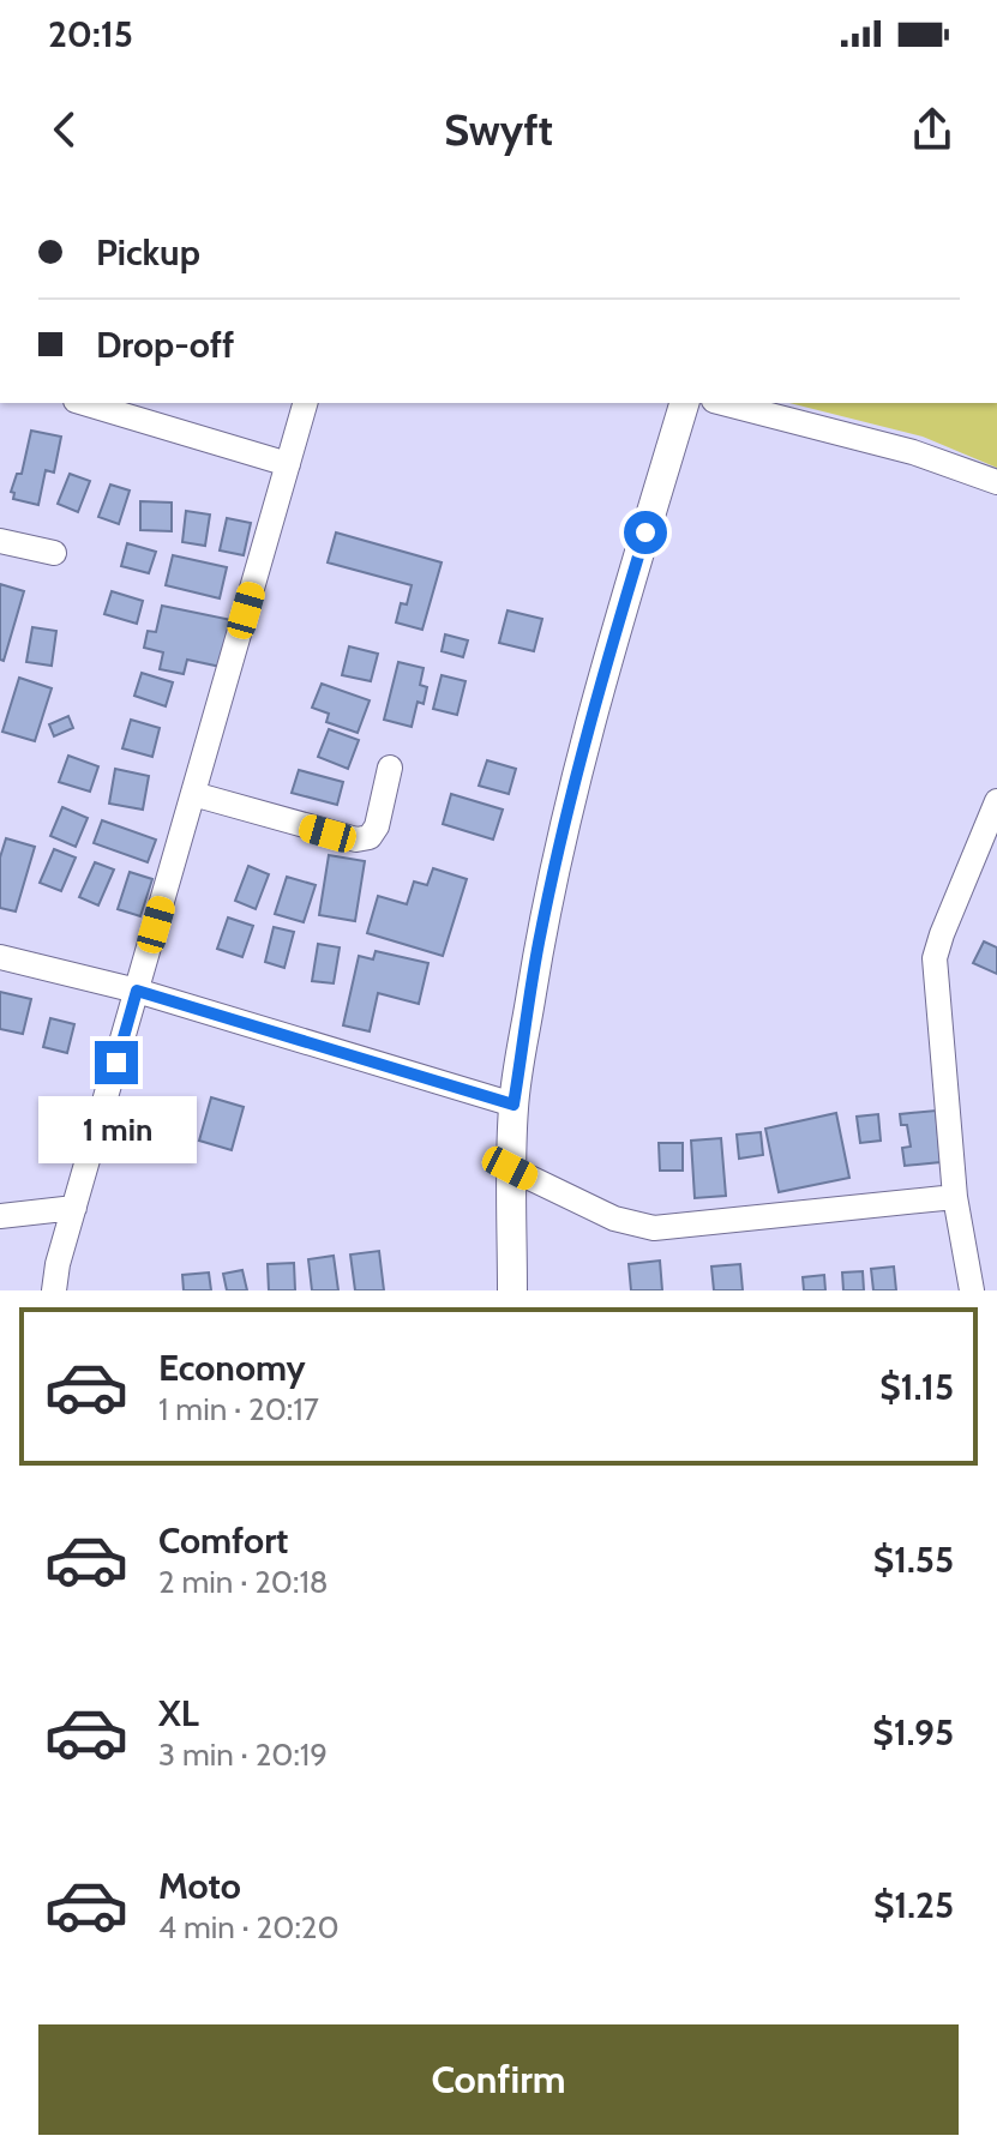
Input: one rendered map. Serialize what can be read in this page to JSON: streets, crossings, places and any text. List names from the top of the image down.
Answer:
{
  "page": {
    "status": "20:15",
    "header": "Swyft",
    "banner": ["Pickup", "Drop-off"],
    "bubble": "1 min",
    "list": [
      {
        "name": "Economy",
        "note": "1 min · 20:17",
        "value": "$1.15"
      },
      {
        "name": "Comfort",
        "note": "2 min · 20:18",
        "value": "$1.55"
      },
      {
        "name": "XL",
        "note": "3 min · 20:19",
        "value": "$1.95"
      },
      {
        "name": "Moto",
        "note": "4 min · 20:20",
        "value": "$1.25"
      }
    ],
    "buttons": "Confirm"
  }
}
